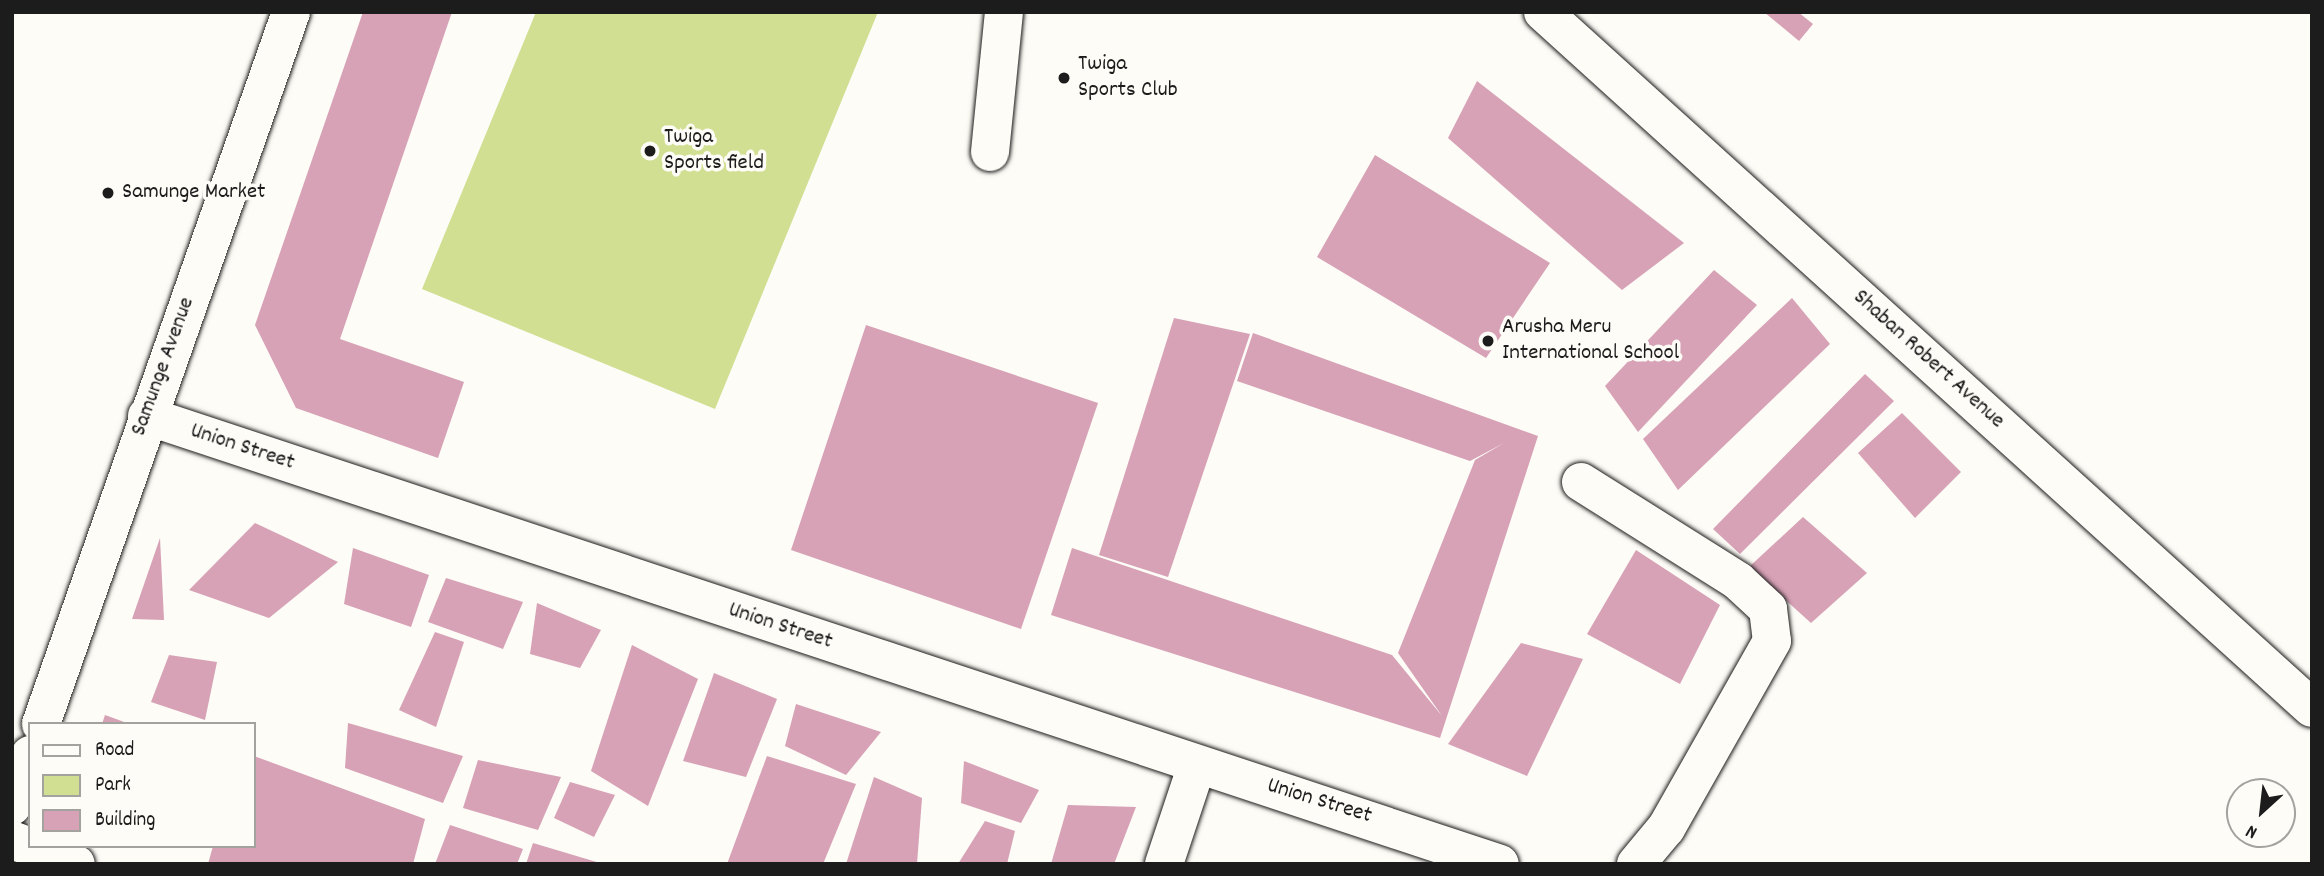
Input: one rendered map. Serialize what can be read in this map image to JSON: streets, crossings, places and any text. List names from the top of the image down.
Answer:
{
  "streets": {
    "street": ["Shaban Robert Avenue", "Samunge Avenue", "Union Street"]
  },
  "crossings": [
    ["Samunge Avenue", "Union Street"]
  ],
  "places": [
    "Twiga Sports Club",
    "Twiga Sports field",
    "Samunge Market",
    "Arusha Meru International School"
  ],
  "legend": ["Road", "Park", "Building"],
  "north": "bottom left"
}
